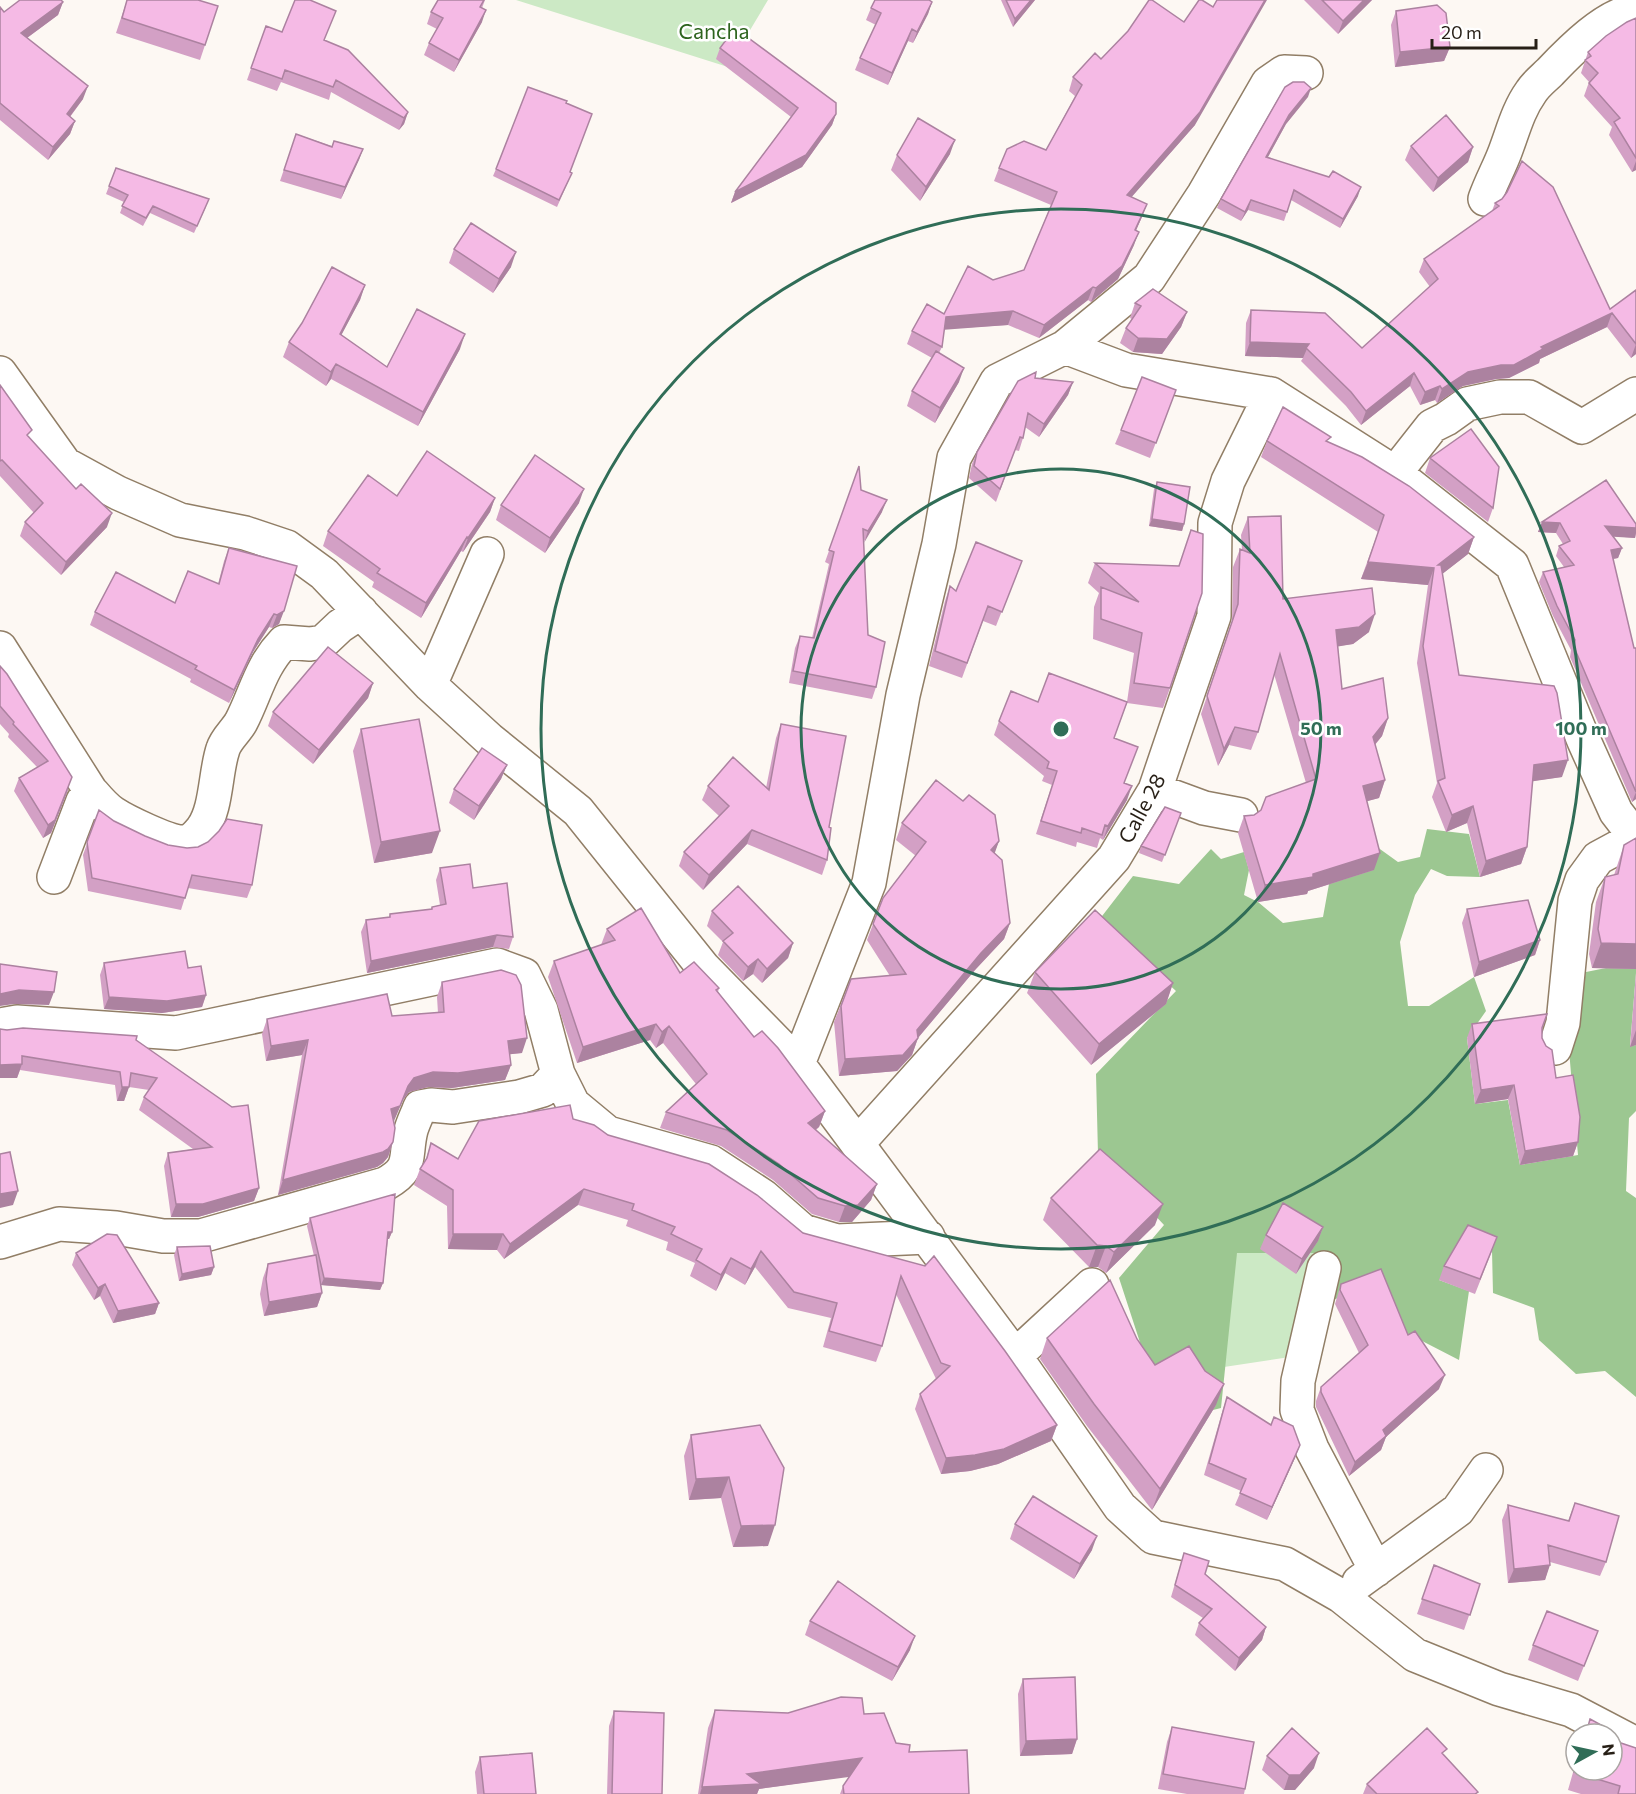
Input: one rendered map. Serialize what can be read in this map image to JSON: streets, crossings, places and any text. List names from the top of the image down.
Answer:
{
  "streets": {
    "street": ["Calle 28"]
  },
  "parks": ["Cancha"],
  "scale_bar": "20 m",
  "north": "right",
  "rings": ["50 m", "100 m"]
}
